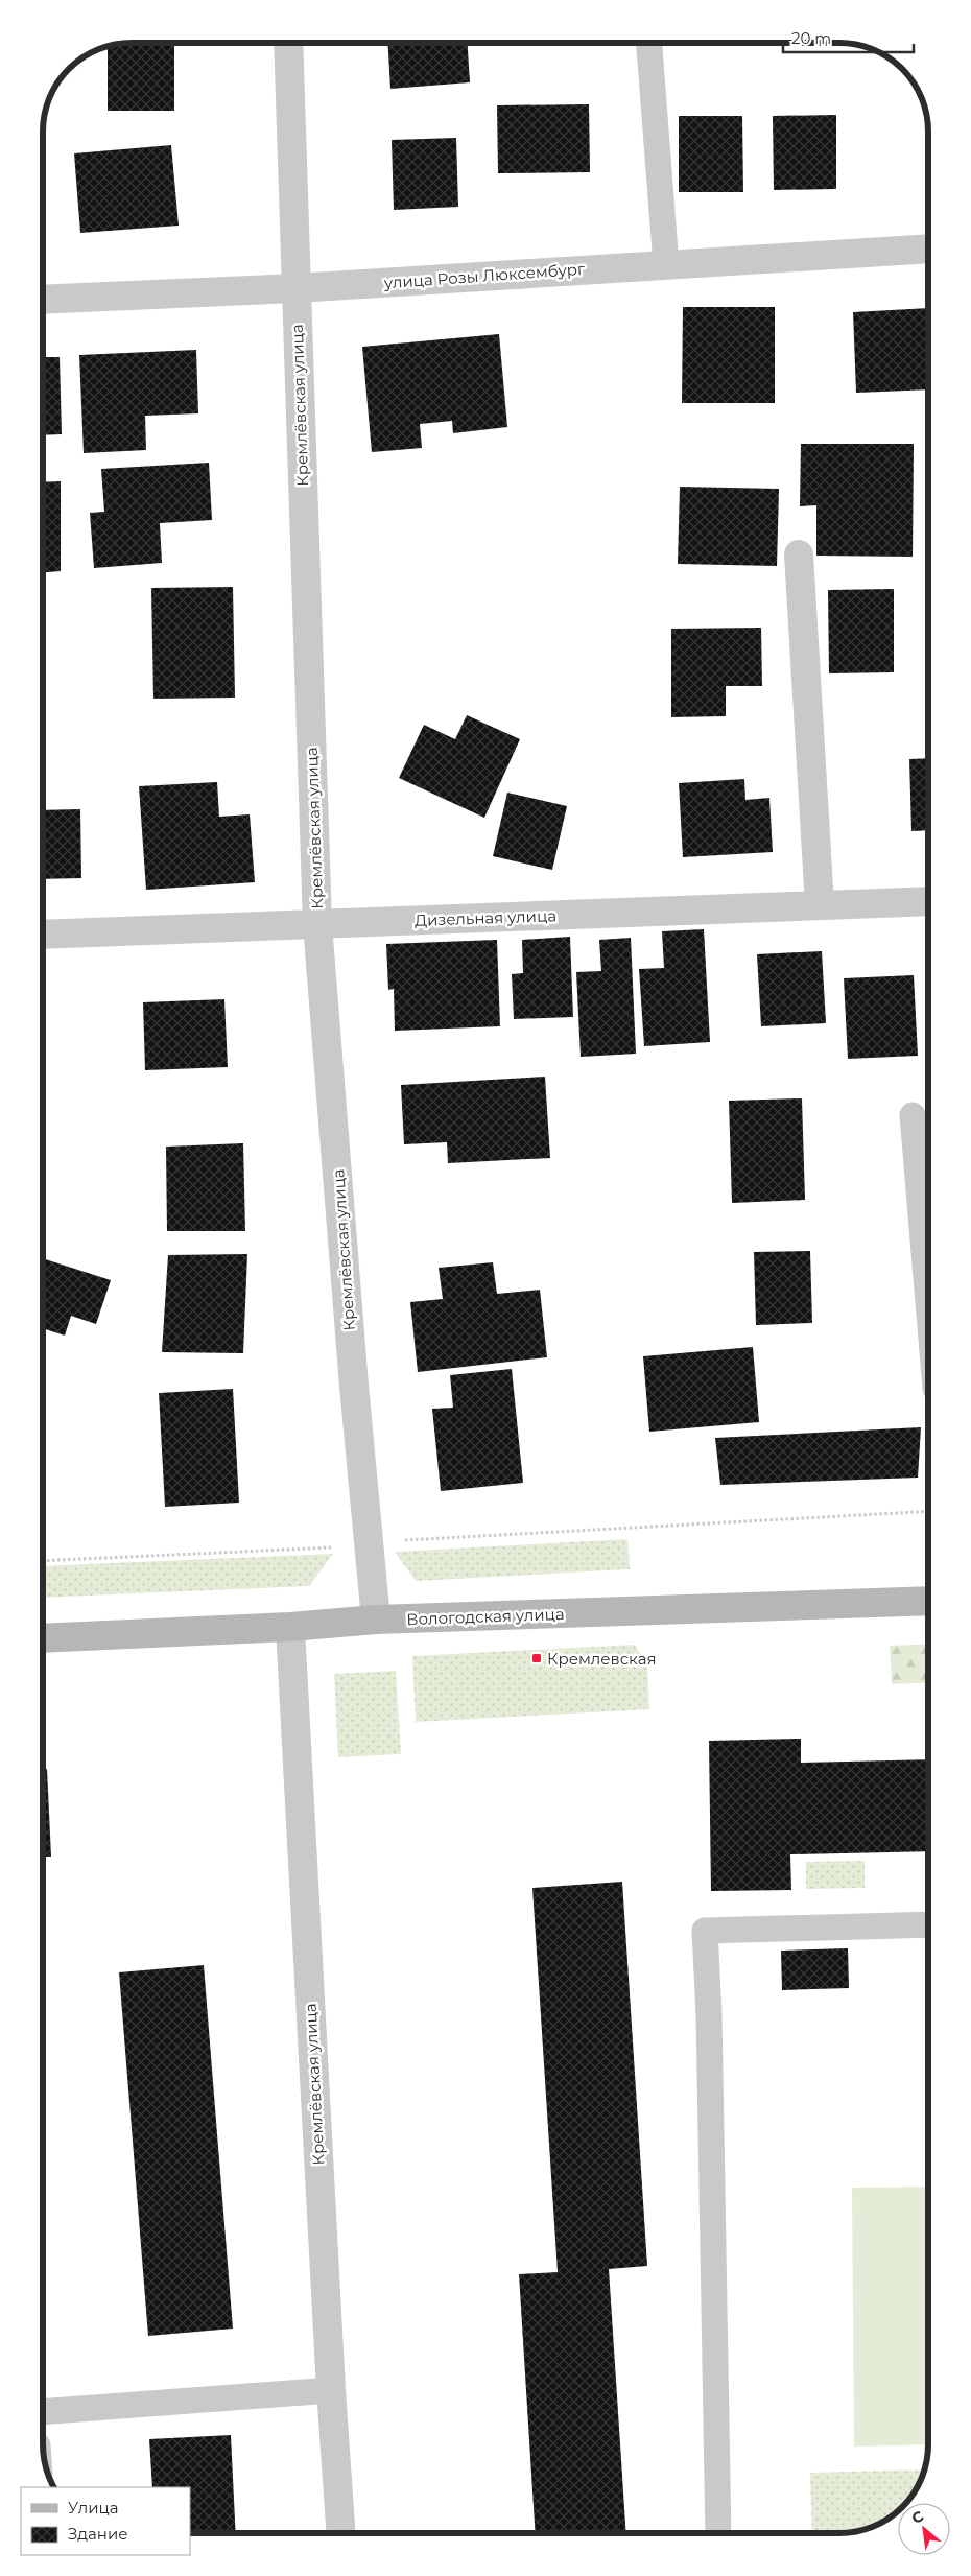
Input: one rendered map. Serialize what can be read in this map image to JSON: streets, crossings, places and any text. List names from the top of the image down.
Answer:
{
  "streets": {
    "main road": ["Вологодская улица"],
    "street": ["улица Розы Люксембург", "Кремлёвская улица", "Дизельная улица"]
  },
  "crossings": [
    ["улица Розы Люксембург", "Кремлёвская улица"],
    ["Кремлёвская улица", "Дизельная улица"],
    ["Кремлёвская улица", "Вологодская улица"]
  ],
  "places": {
    "transit": ["Кремлевская"]
  },
  "legend": ["Улица", "Здание"],
  "scale_bar": "20 m",
  "north": "top left"
}
